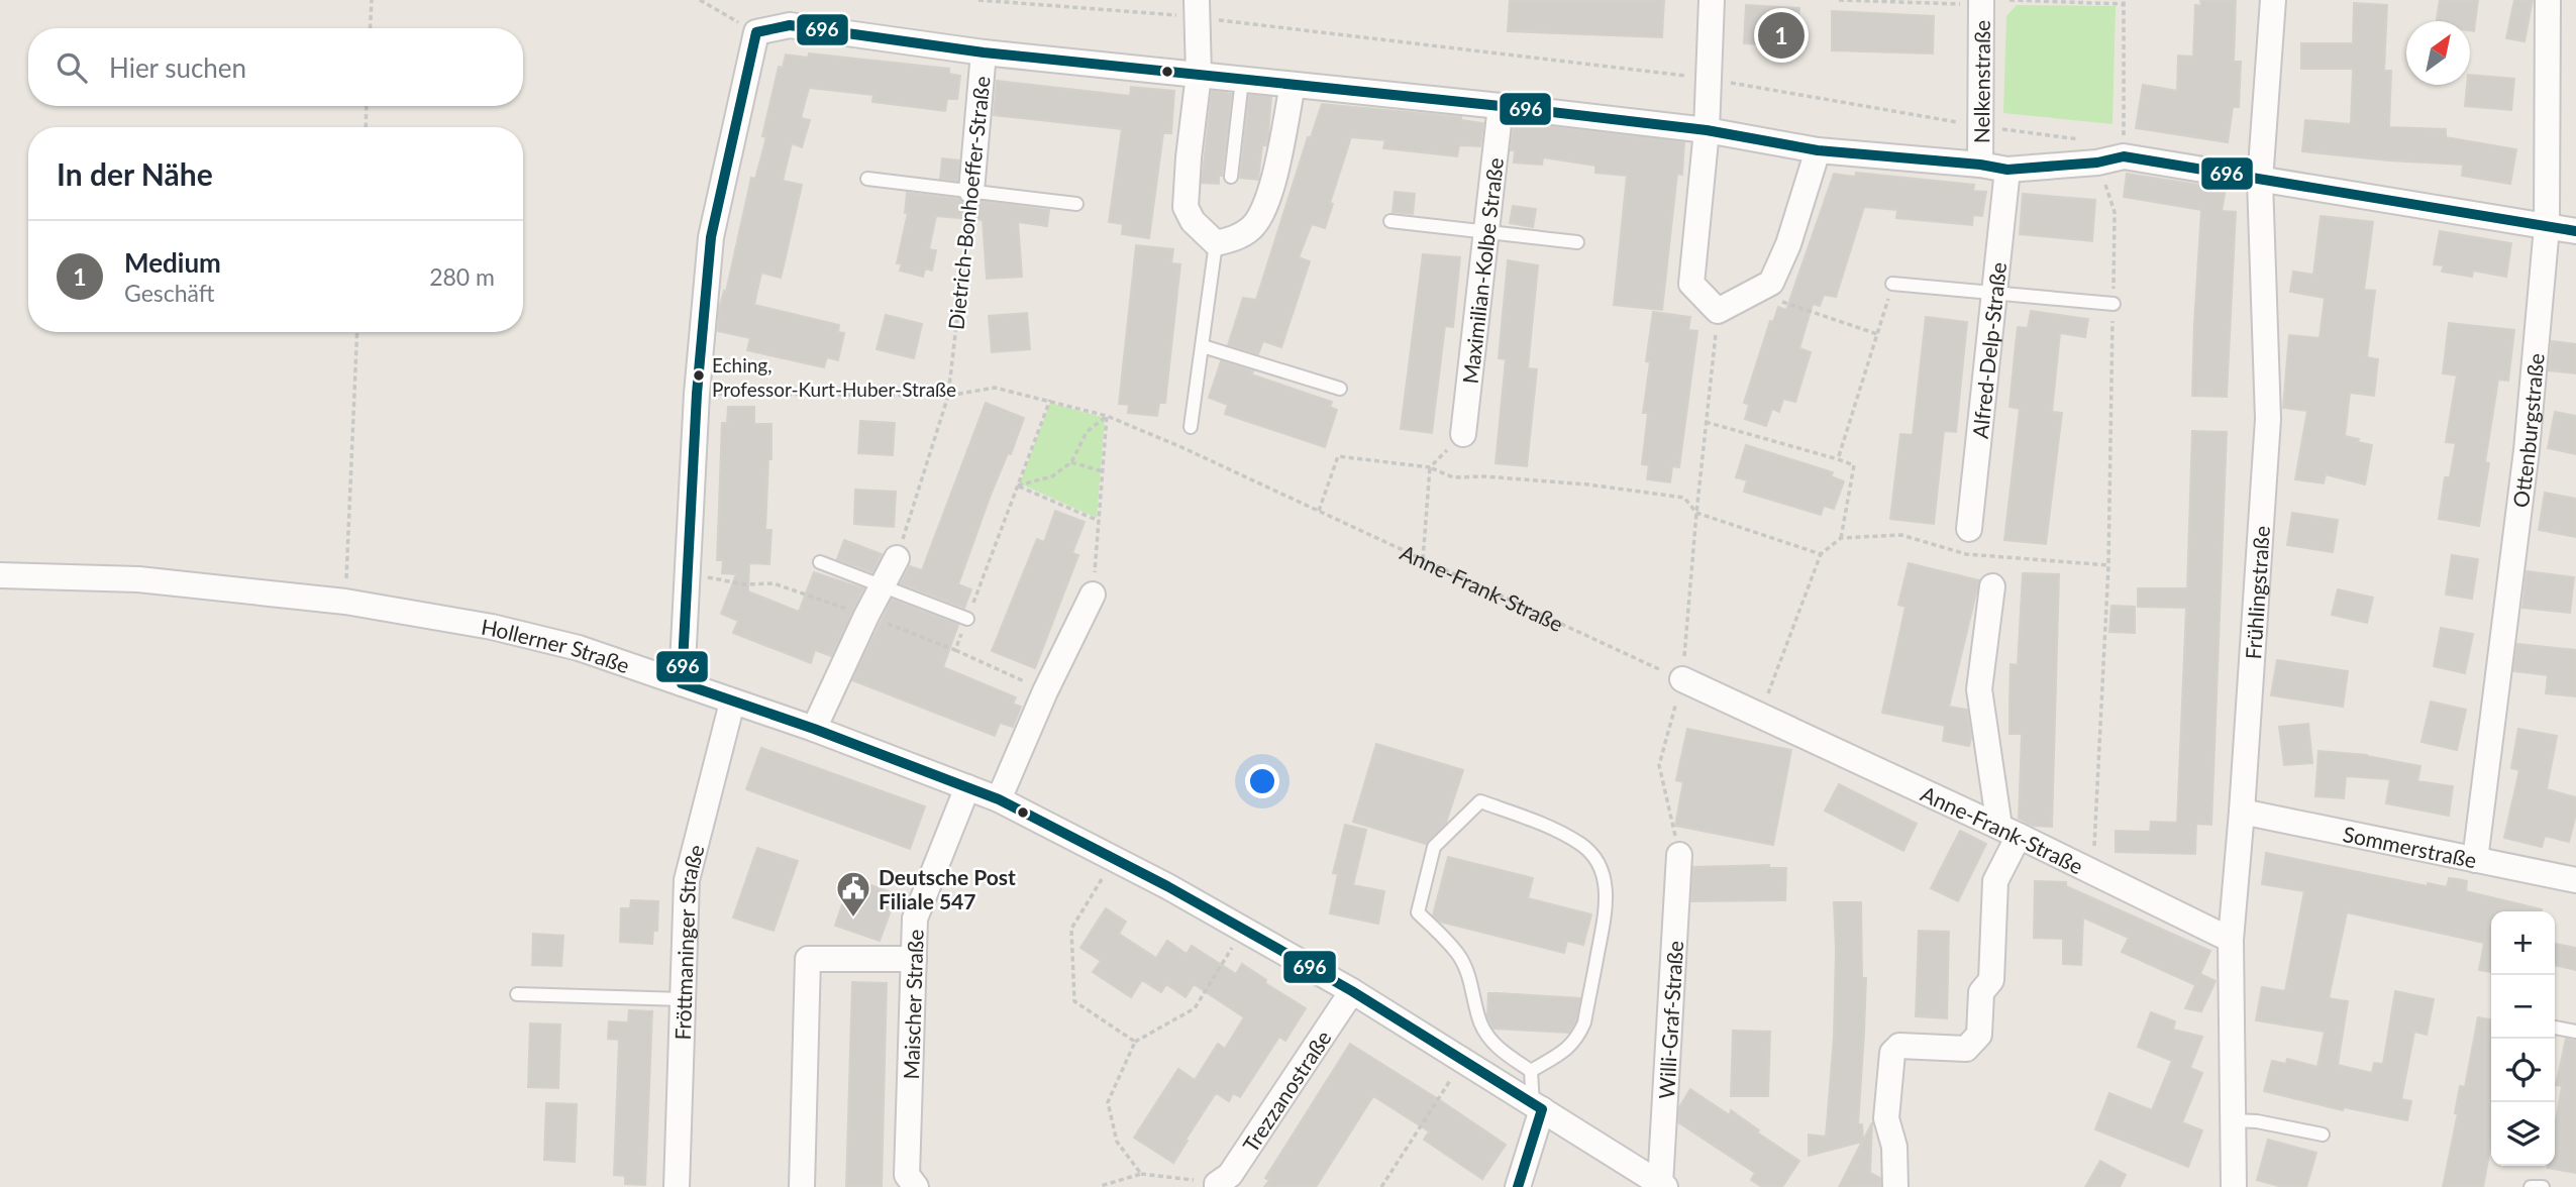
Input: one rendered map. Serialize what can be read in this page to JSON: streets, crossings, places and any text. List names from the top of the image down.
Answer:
{
  "streets": {
    "street": [
      "Nelkenstraße",
      "Dietrich-Bonhoeffer-Straße",
      "Maximilian-Kolbe Straße",
      "Alfred-Delp-Straße",
      "Ottenburgstraße",
      "Anne-Frank-Straße",
      "Frühlingstraße",
      "Hollerner Straße",
      "Sommerstraße",
      "Fröttmaninger Straße",
      "Maischer Straße",
      "Willi-Graf-Straße",
      "Trezzanostraße"
    ]
  },
  "crossings": [
    ["Dietrich-Bonhoeffer-Straße", "Anne-Frank-Straße"],
    ["Ottenburgstraße", "Sommerstraße"],
    ["Anne-Frank-Straße", "Frühlingstraße"],
    ["Frühlingstraße", "Sommerstraße"],
    ["Hollerner Straße", "Fröttmaninger Straße"],
    ["Hollerner Straße", "Maischer Straße"],
    ["Hollerner Straße", "Willi-Graf-Straße"],
    ["Hollerner Straße", "Trezzanostraße"]
  ],
  "places": {
    "other": ["Eching, Professor-Kurt-Huber-Straße"],
    "public building": ["Deutsche Post Filiale 547"]
  },
  "lines": ["transit line 696"],
  "north": "top right",
  "page": {
    "pins": "1",
    "search": "Hier suchen",
    "heading": "In der Nähe",
    "list": [
      {
        "mark": "1",
        "name": "Medium",
        "note": "Geschäft",
        "value": "280 m"
      }
    ],
    "map_buttons": ["+", "−"]
  }
}
